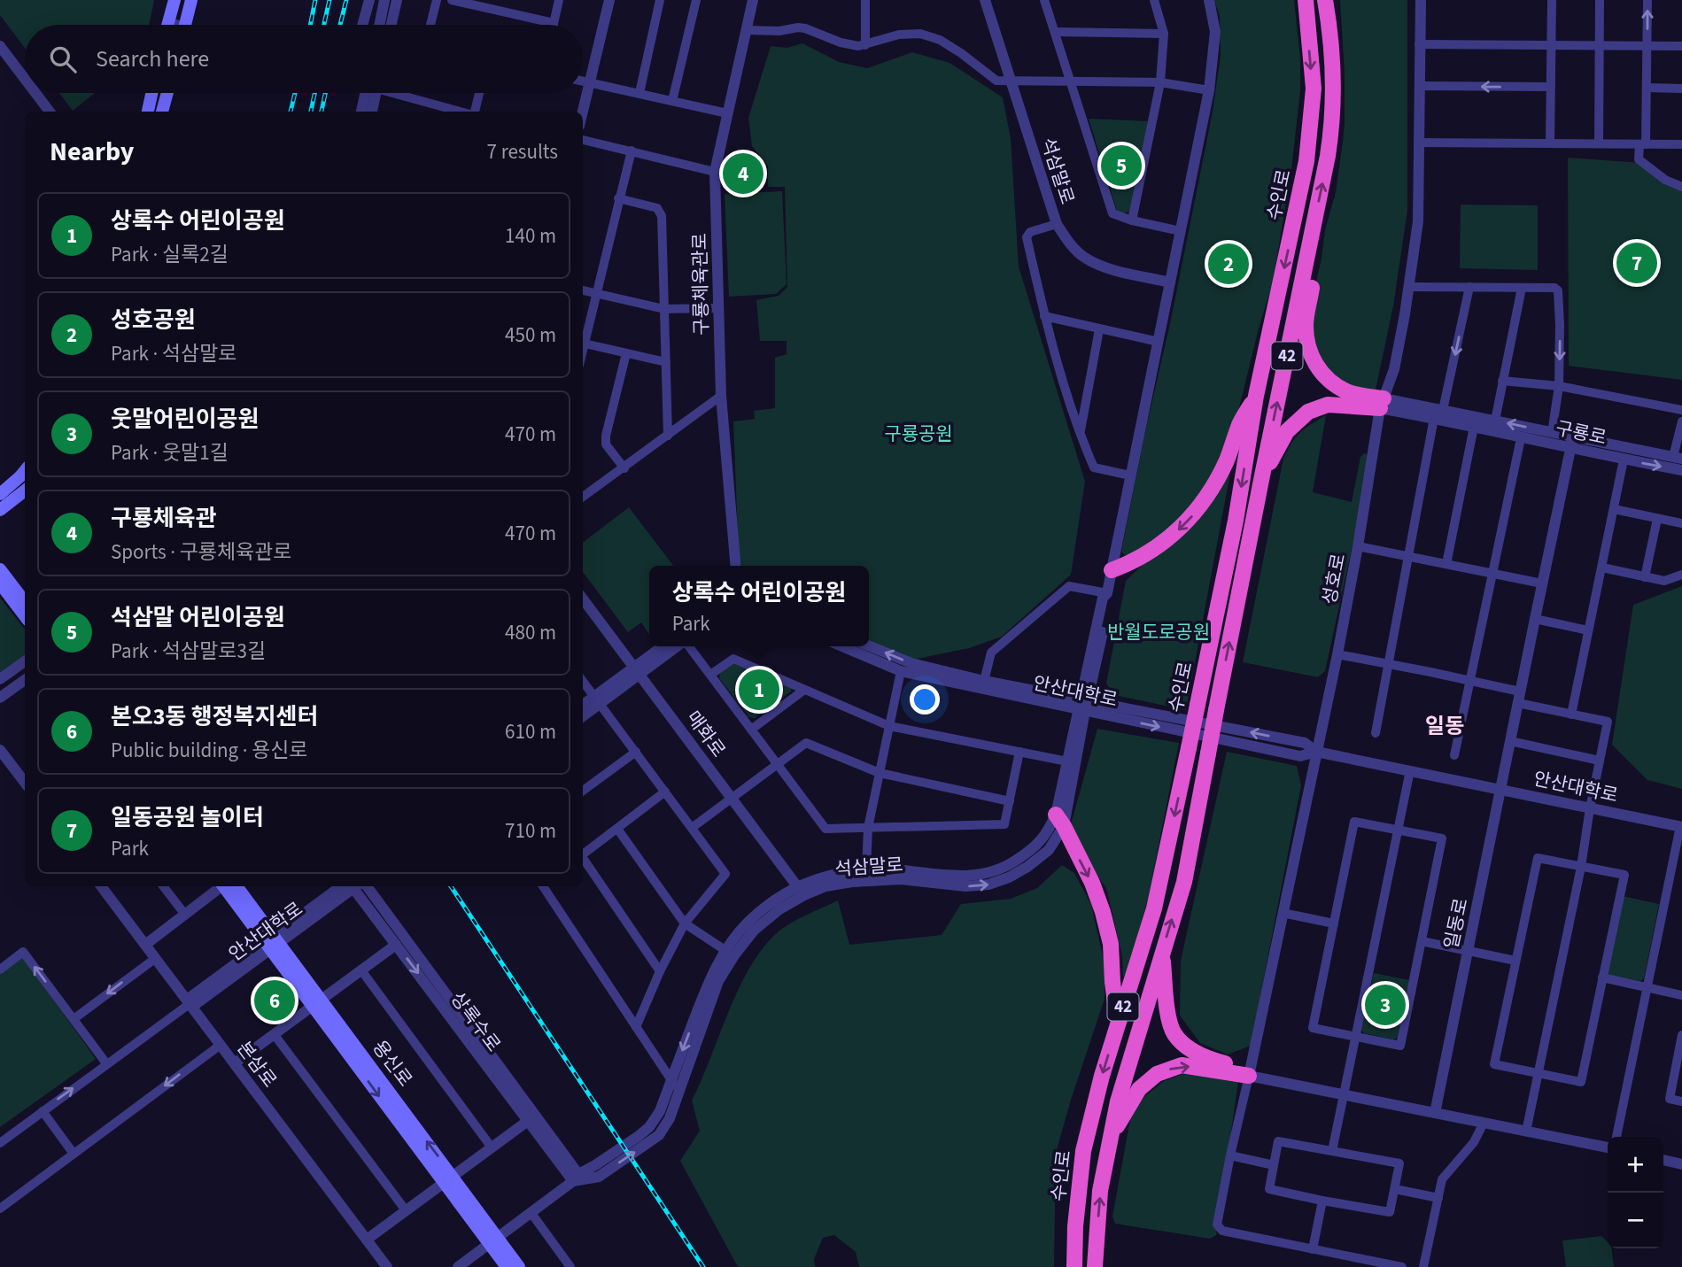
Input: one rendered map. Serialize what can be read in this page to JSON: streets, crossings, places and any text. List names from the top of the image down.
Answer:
{
  "streets": {
    "highway": ["수인로", "42"],
    "main road": ["용신로"],
    "street": [
      "석삼말로",
      "구룡체육관로",
      "구룡로",
      "성호로",
      "안산대학로",
      "매화로",
      "일동로",
      "상록수로",
      "본삼로"
    ]
  },
  "crossings": [
    ["석삼말로", "안산대학로"],
    ["석삼말로", "매화로"],
    ["석삼말로", "상록수로"],
    ["구룡로", "성호로"],
    ["구룡로", "일동로"],
    ["성호로", "안산대학로"],
    ["안산대학로", "일동로"],
    ["안산대학로", "용신로"],
    ["안산대학로", "본삼로"]
  ],
  "districts": ["일동"],
  "parks": ["구룡공원", "반월도로공원"],
  "page": {
    "search": "Search here",
    "heading": ["Nearby", "7 results"],
    "pins": [
      "5",
      "4",
      "7",
      "2",
      "1",
      "6",
      "3"
    ],
    "list": [
      {
        "mark": "1",
        "name": "상록수 어린이공원",
        "note": "Park · 실록2길",
        "value": "140 m"
      },
      {
        "mark": "2",
        "name": "성호공원",
        "note": "Park · 석삼말로",
        "value": "450 m"
      },
      {
        "mark": "3",
        "name": "웃말어린이공원",
        "note": "Park · 웃말1길",
        "value": "470 m"
      },
      {
        "mark": "4",
        "name": "구룡체육관",
        "note": "Sports · 구룡체육관로",
        "value": "470 m"
      },
      {
        "mark": "5",
        "name": "석삼말 어린이공원",
        "note": "Park · 석삼말로3길",
        "value": "480 m"
      },
      {
        "mark": "6",
        "name": "본오3동 행정복지센터",
        "note": "Public building · 용신로",
        "value": "610 m"
      },
      {
        "mark": "7",
        "name": "일동공원 놀이터",
        "note": "Park",
        "value": "710 m"
      }
    ],
    "popup": ["상록수 어린이공원", "Park"],
    "map_buttons": ["+", "−"]
  }
}
